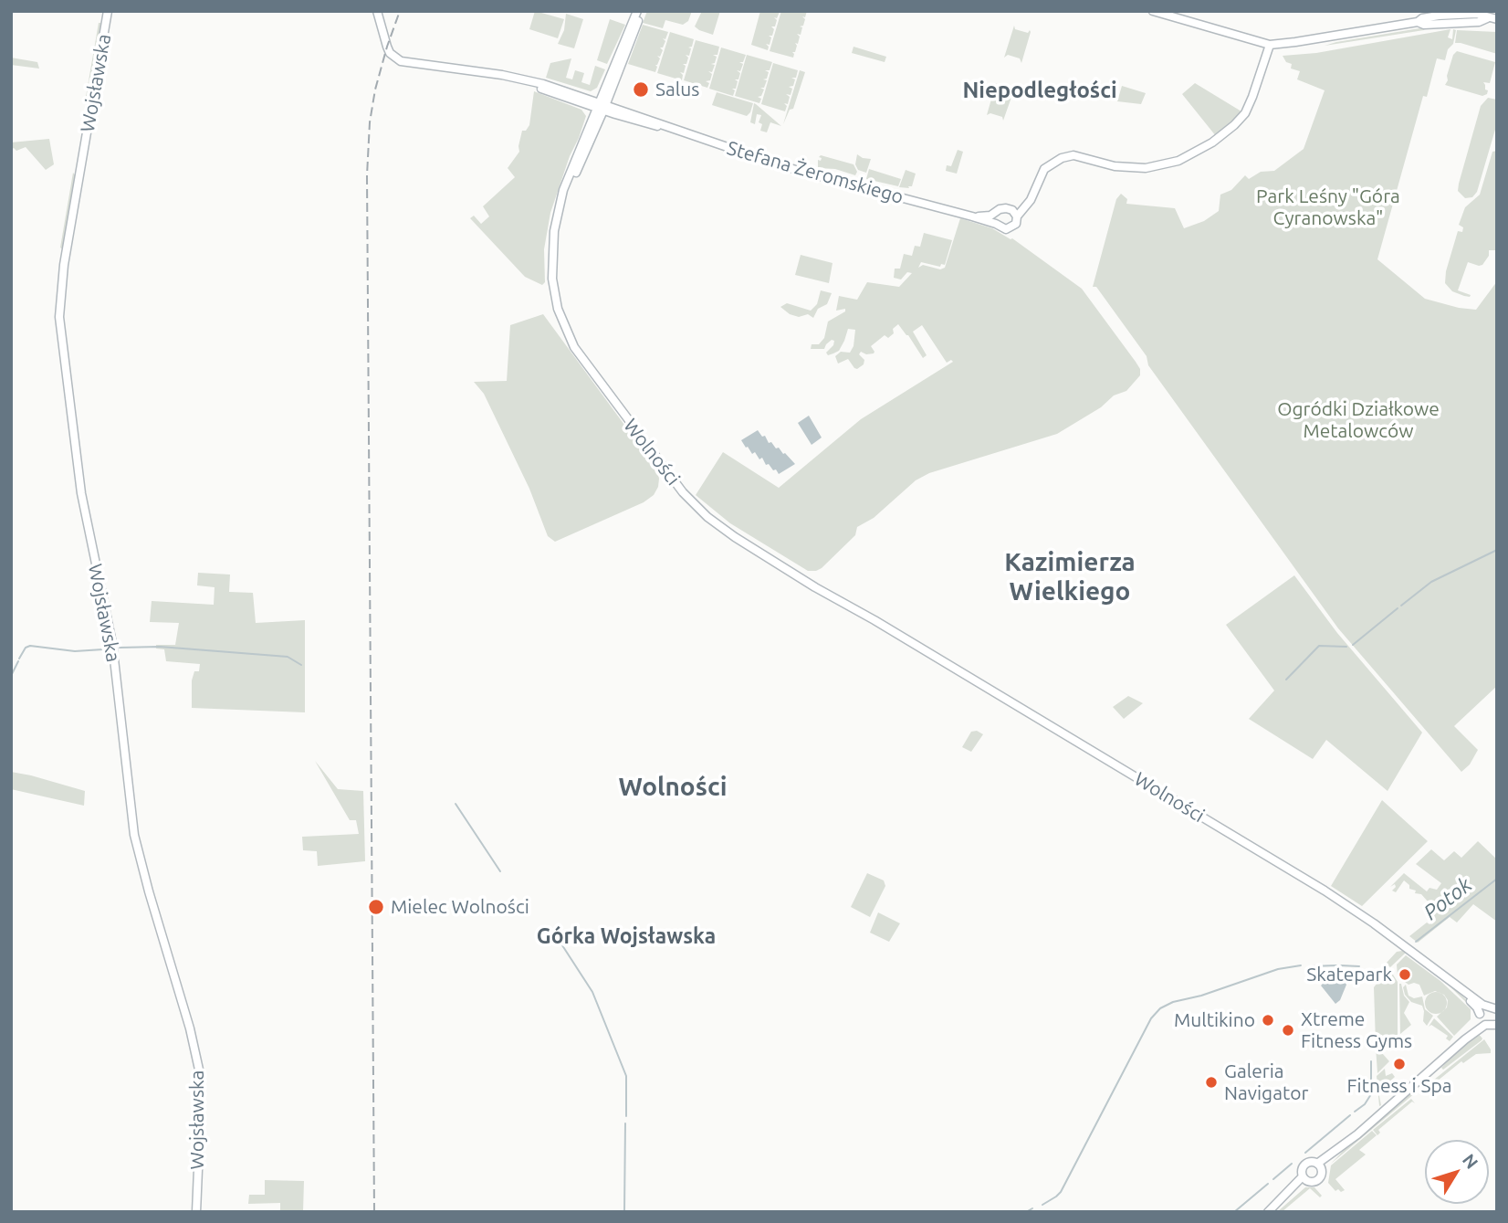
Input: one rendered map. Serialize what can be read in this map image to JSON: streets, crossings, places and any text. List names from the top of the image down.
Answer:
{
  "streets": {
    "street": ["Wojsławska", "Stefana Żeromskiego", "Wolności"]
  },
  "crossings": [
    ["Stefana Żeromskiego", "Wolności"]
  ],
  "districts": [
    "Niepodległości",
    "Kazimierza Wielkiego",
    "Wolności",
    "Górka Wojsławska"
  ],
  "water": ["Potok"],
  "parks": ["Park Leśny \"Góra Cyranowska\"", "Ogródki Działkowe Metalowców"],
  "places": [
    "Salus",
    "Mielec Wolności",
    "Skatepark",
    "Multikino",
    "Xtreme Fitness Gyms",
    "Fitness i Spa",
    "Galeria Navigator"
  ],
  "north": "top right"
}
